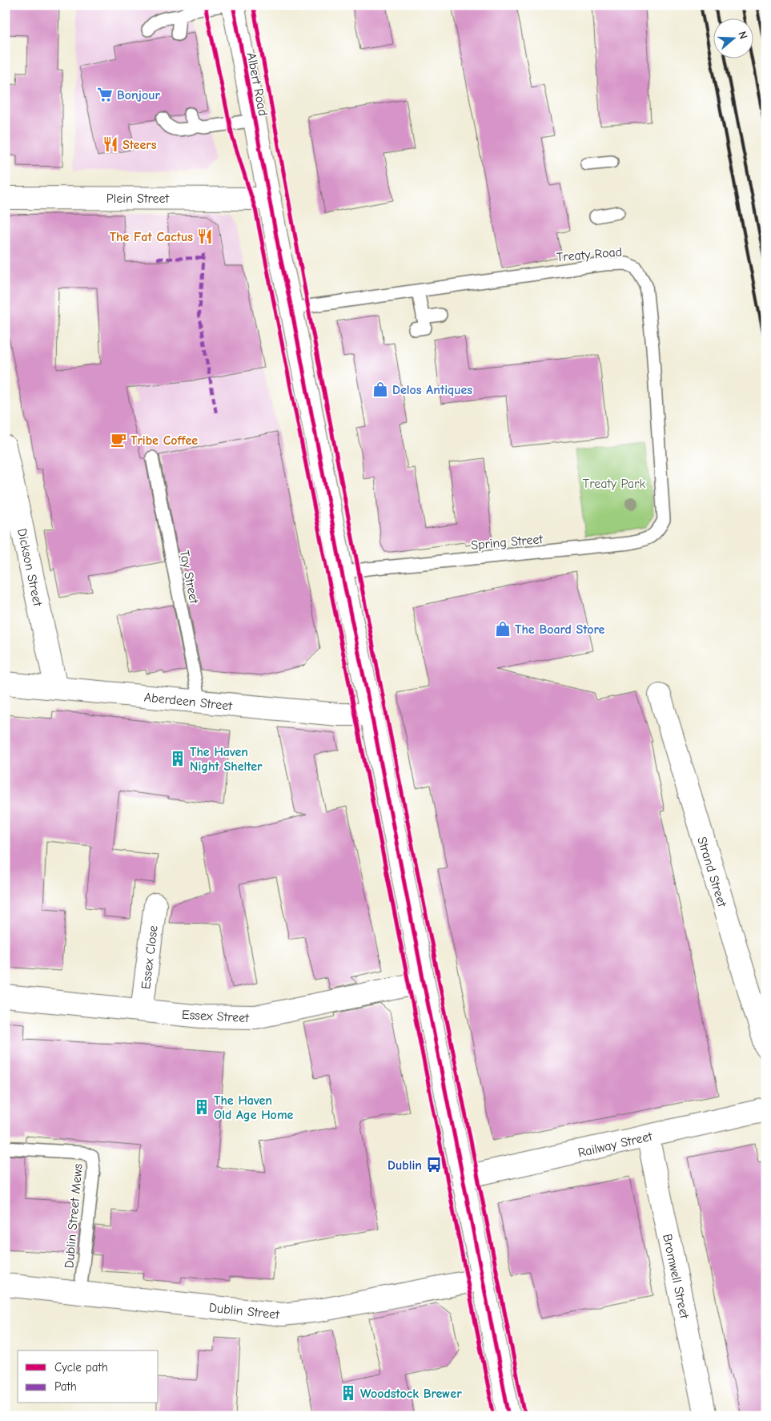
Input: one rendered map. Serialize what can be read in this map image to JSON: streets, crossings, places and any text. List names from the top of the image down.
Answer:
{
  "streets": {
    "street": [
      "Albert Road",
      "Plein Street",
      "Dickson Street",
      "Aberdeen Street",
      "Strand Street",
      "Essex Close",
      "Essex Street",
      "Railway Street",
      "Bromwell Street",
      "Dublin Street"
    ],
    "lane": [
      "Treaty Road",
      "Spring Street",
      "Tay Street",
      "Dublin Street Mews"
    ]
  },
  "crossings": [
    ["Albert Road", "Plein Street"],
    ["Albert Road", "Treaty Road"],
    ["Albert Road", "Spring Street"],
    ["Albert Road", "Aberdeen Street"],
    ["Albert Road", "Essex Street"],
    ["Albert Road", "Railway Street"],
    ["Albert Road", "Dublin Street"],
    ["Treaty Road", "Spring Street"],
    ["Dickson Street", "Aberdeen Street"],
    ["Tay Street", "Aberdeen Street"],
    ["Essex Close", "Essex Street"],
    ["Railway Street", "Bromwell Street"],
    ["Dublin Street Mews", "Dublin Street"]
  ],
  "parks": ["Treaty Park"],
  "places": {
    "supermarket": ["Bonjour"],
    "restaurant": ["Steers", "The Fat Cactus"],
    "shop": ["Delos Antiques", "The Board Store"],
    "cafe": ["Tribe Coffee"],
    "building": ["The Haven Night Shelter", "The Haven Old Age Home", "Woodstock Brewer"],
    "bus stop": ["Dublin"]
  },
  "legend": ["Cycle path", "Path"],
  "north": "right"
}
